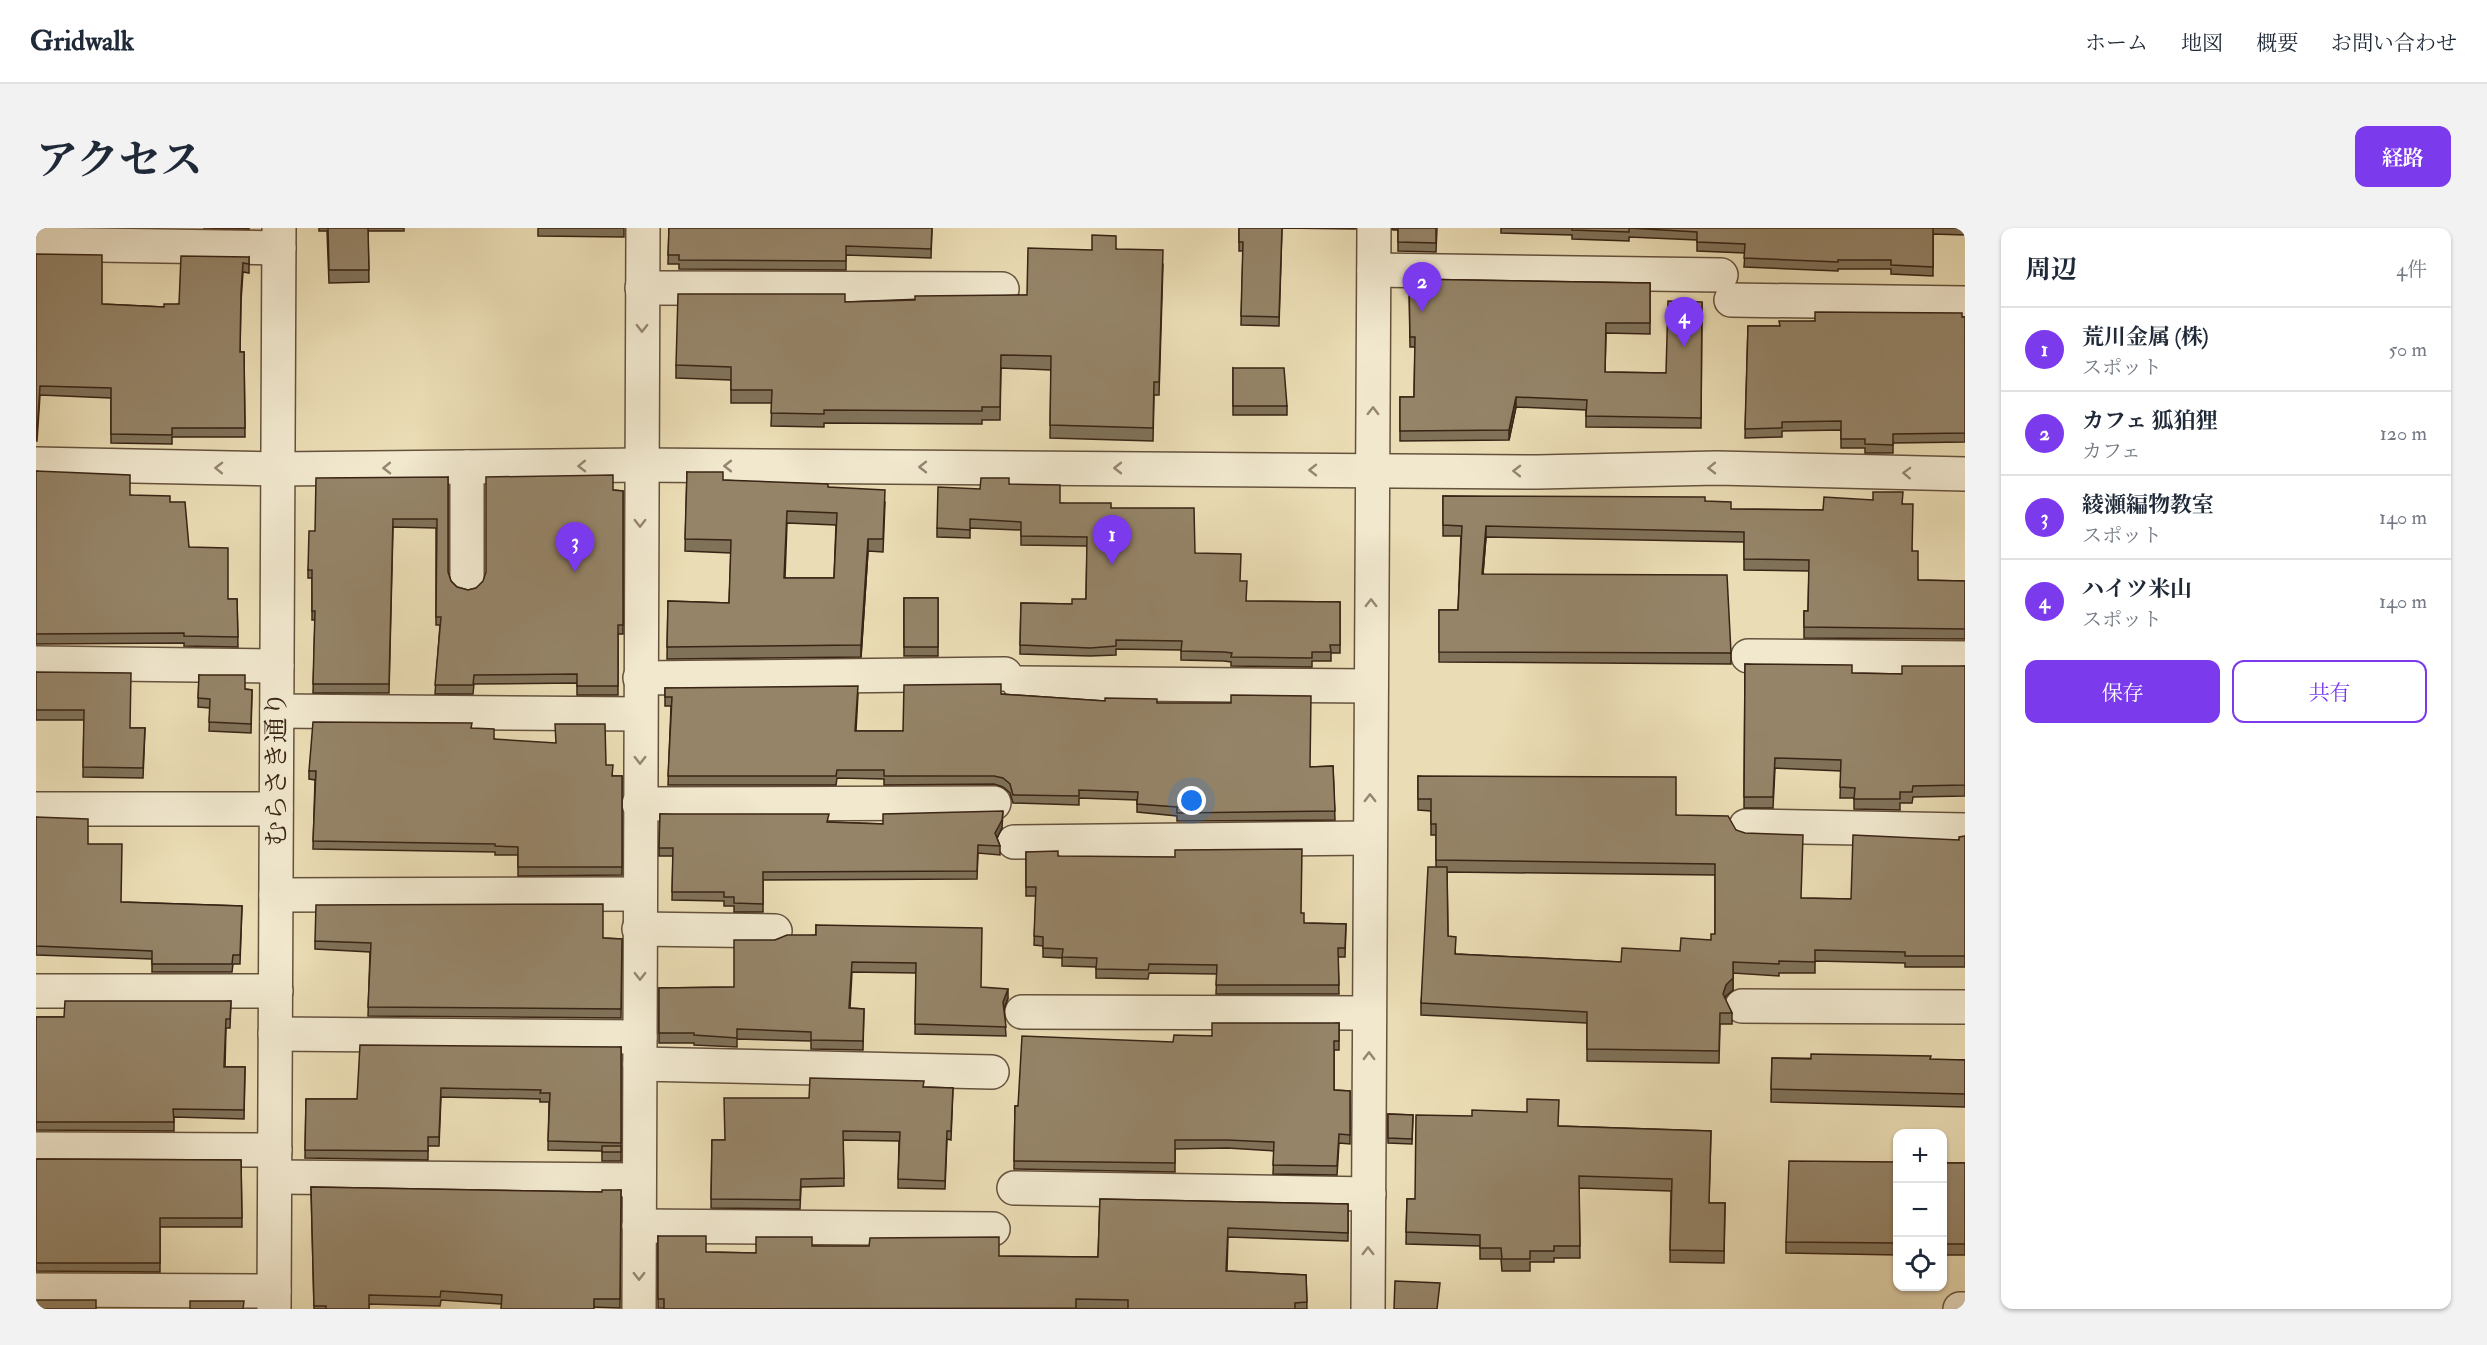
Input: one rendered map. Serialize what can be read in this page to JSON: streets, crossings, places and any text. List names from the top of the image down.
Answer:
{
  "streets": {
    "street": ["むらさき通り"]
  },
  "page": {
    "header": "Gridwalk",
    "nav": [
      "ホーム",
      "地図",
      "概要",
      "お問い合わせ"
    ],
    "title": "アクセス",
    "buttons": [
      "経路",
      ["保存", "共有"]
    ],
    "heading": ["周辺", "4件"],
    "pins": [
      "2",
      "4",
      "1",
      "3"
    ],
    "list": [
      {
        "mark": "1",
        "name": "荒川金属 (株)",
        "note": "スポット",
        "value": "50 m"
      },
      {
        "mark": "2",
        "name": "カフェ 狐狛狸",
        "note": "カフェ",
        "value": "120 m"
      },
      {
        "mark": "3",
        "name": "綾瀬編物教室",
        "note": "スポット",
        "value": "140 m"
      },
      {
        "mark": "4",
        "name": "ハイツ米山",
        "note": "スポット",
        "value": "140 m"
      }
    ],
    "map_buttons": ["+", "−"]
  }
}
